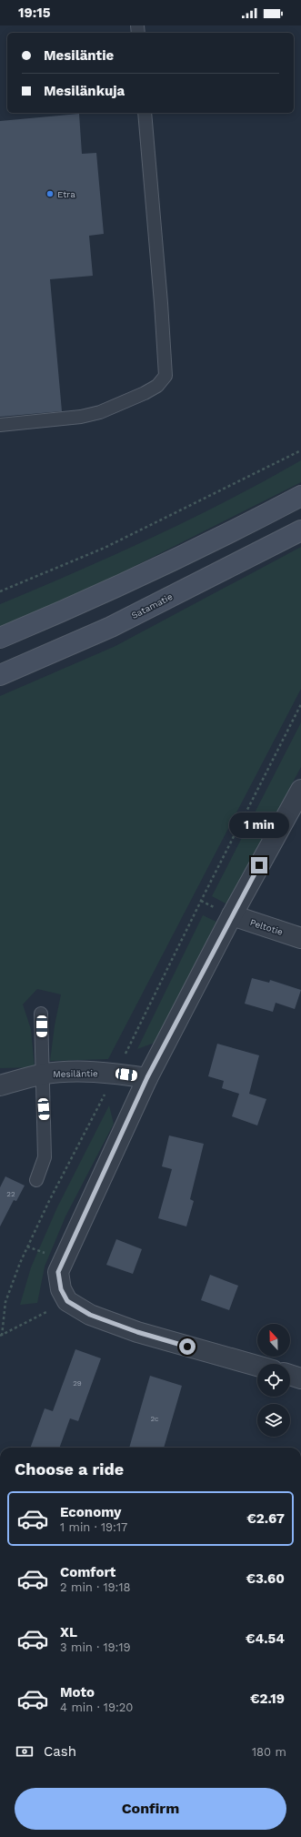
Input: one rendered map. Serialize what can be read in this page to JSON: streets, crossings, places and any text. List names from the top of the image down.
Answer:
{
  "streets": {
    "main road": ["Satamatie"],
    "street": ["Peltotie", "Mesiläntie"]
  },
  "places": ["Etra"],
  "house_numbers": ["22", "29", "2c"],
  "north": "top",
  "page": {
    "status": "19:15",
    "banner": ["Mesiläntie", "Mesilänkuja"],
    "bubble": "1 min",
    "heading": "Choose a ride",
    "list": [
      {
        "name": "Economy",
        "note": "1 min · 19:17",
        "value": "€2.67"
      },
      {
        "name": "Comfort",
        "note": "2 min · 19:18",
        "value": "€3.60"
      },
      {
        "name": "XL",
        "note": "3 min · 19:19",
        "value": "€4.54"
      },
      {
        "name": "Moto",
        "note": "4 min · 19:20",
        "value": "€2.19"
      }
    ],
    "pay": ["Cash", "180 m"],
    "buttons": "Confirm"
  }
}
